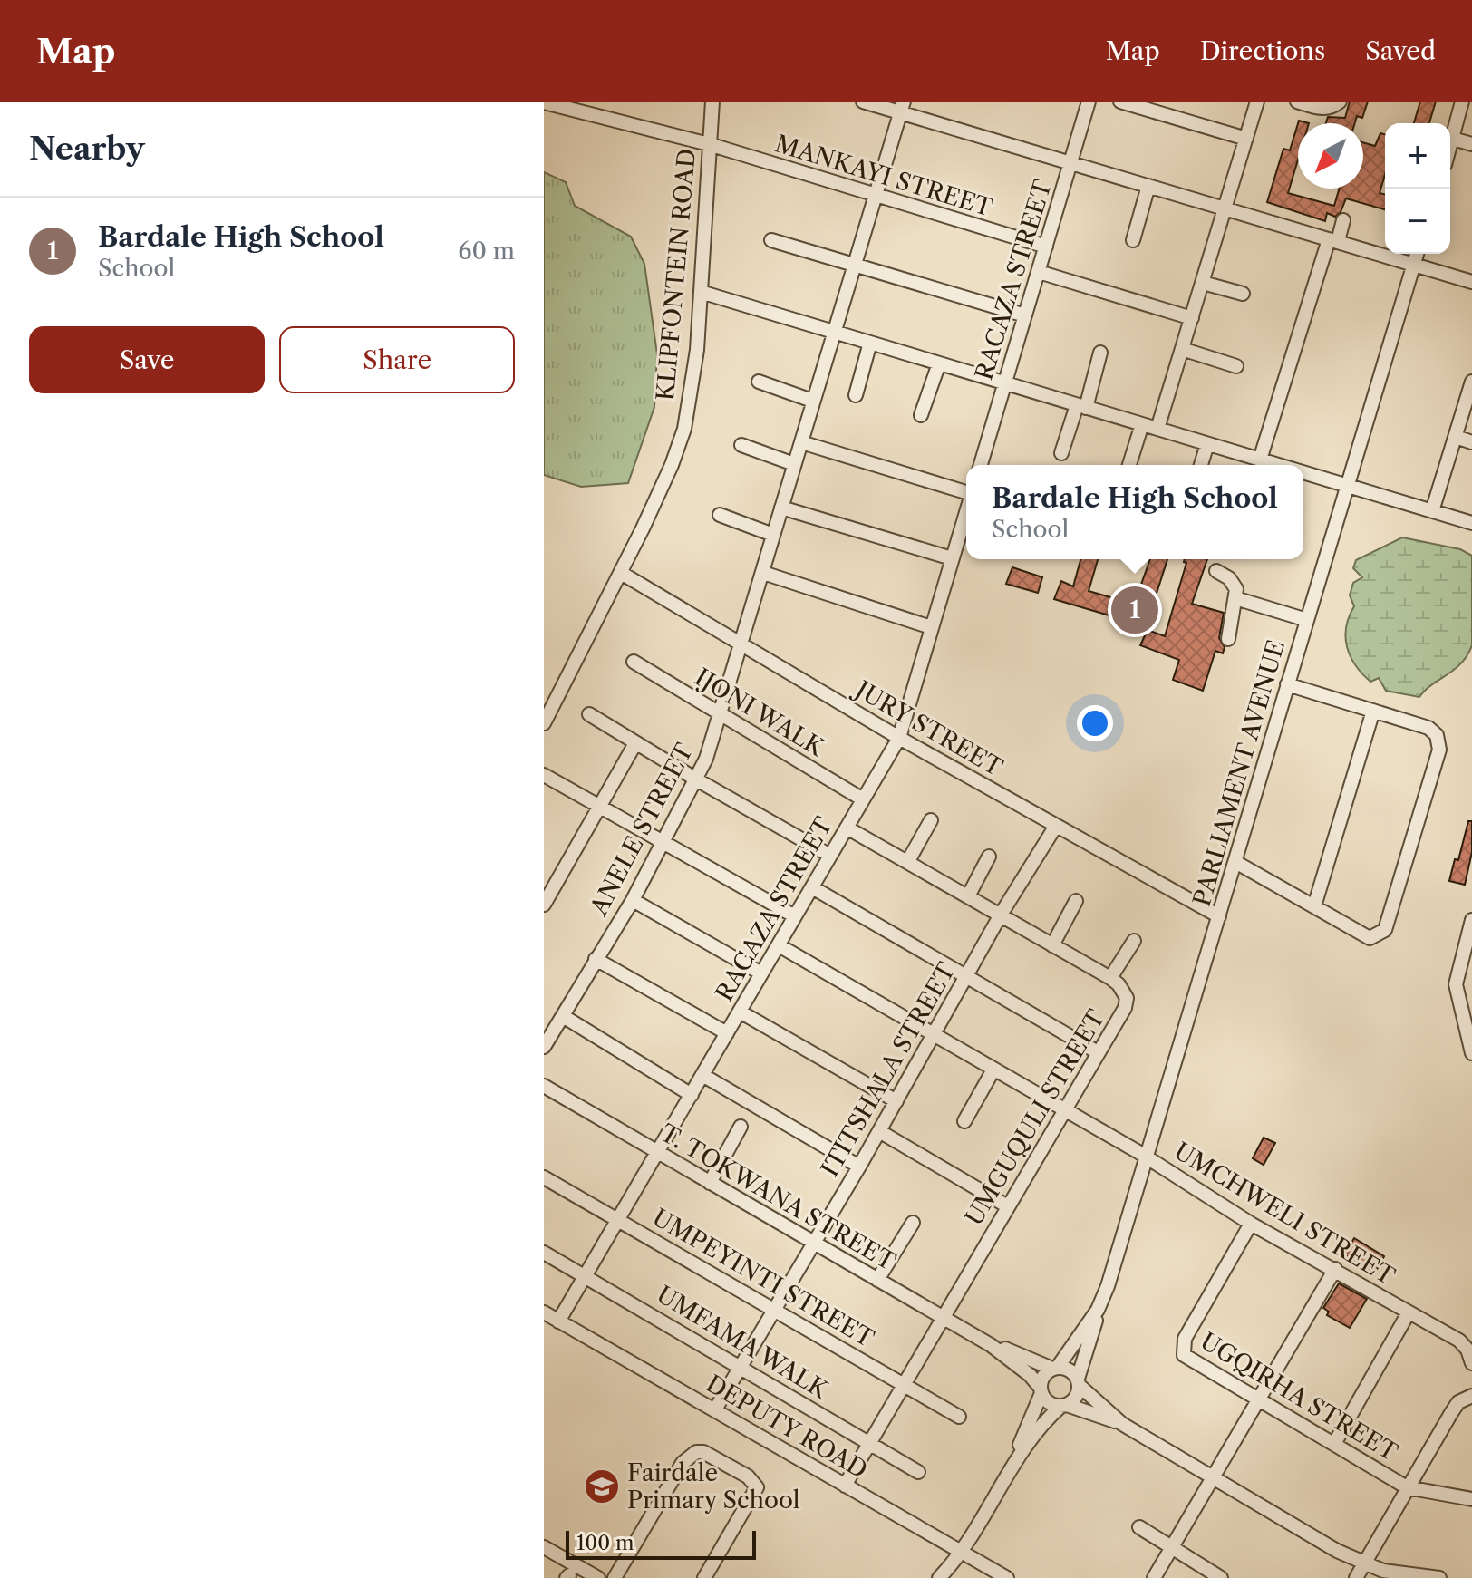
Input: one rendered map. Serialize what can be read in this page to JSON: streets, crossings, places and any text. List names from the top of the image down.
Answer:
{
  "streets": {
    "street": [
      "MANKAYI STREET",
      "KLIPFONTEIN ROAD",
      "RACAZA STREET",
      "IJONI WALK",
      "JURY STREET",
      "PARLIAMENT AVENUE",
      "ANELE STREET",
      "ITITSHALA STREET",
      "UMGUQULI STREET",
      "T. TOKWANA STREET",
      "UMCHWELI STREET",
      "UMPEYINTI STREET",
      "UMFAMA WALK",
      "UGQIRHA STREET",
      "DEPUTY ROAD"
    ]
  },
  "crossings": [
    ["MANKAYI STREET", "KLIPFONTEIN ROAD"],
    ["MANKAYI STREET", "RACAZA STREET"],
    ["MANKAYI STREET", "ANELE STREET"],
    ["KLIPFONTEIN ROAD", "JURY STREET"],
    ["RACAZA STREET", "IJONI WALK"],
    ["RACAZA STREET", "JURY STREET"],
    ["RACAZA STREET", "UMGUQULI STREET"],
    ["RACAZA STREET", "T. TOKWANA STREET"],
    ["RACAZA STREET", "UMCHWELI STREET"],
    ["RACAZA STREET", "UMPEYINTI STREET"],
    ["RACAZA STREET", "UMFAMA WALK"],
    ["RACAZA STREET", "DEPUTY ROAD"],
    ["IJONI WALK", "ANELE STREET"],
    ["JURY STREET", "PARLIAMENT AVENUE"],
    ["JURY STREET", "ANELE STREET"],
    ["JURY STREET", "ITITSHALA STREET"],
    ["PARLIAMENT AVENUE", "T. TOKWANA STREET"],
    ["PARLIAMENT AVENUE", "UMCHWELI STREET"],
    ["ITITSHALA STREET", "UMGUQULI STREET"],
    ["ITITSHALA STREET", "T. TOKWANA STREET"],
    ["ITITSHALA STREET", "UMCHWELI STREET"],
    ["ITITSHALA STREET", "UMPEYINTI STREET"],
    ["ITITSHALA STREET", "UMFAMA WALK"],
    ["ITITSHALA STREET", "DEPUTY ROAD"],
    ["UMGUQULI STREET", "T. TOKWANA STREET"],
    ["UMGUQULI STREET", "UMCHWELI STREET"],
    ["UMGUQULI STREET", "UMPEYINTI STREET"],
    ["UMGUQULI STREET", "UMFAMA WALK"],
    ["UMGUQULI STREET", "DEPUTY ROAD"],
    ["UMCHWELI STREET", "UGQIRHA STREET"]
  ],
  "places": {
    "school or university": ["Fairdale Primary School"]
  },
  "scale_bar": "100 m",
  "north": "bottom left",
  "page": {
    "header": "Map",
    "nav": ["Map", "Directions", "Saved"],
    "heading": "Nearby",
    "map_buttons": ["+", "−"],
    "list": [
      {
        "mark": "1",
        "name": "Bardale High School",
        "note": "School",
        "value": "60 m"
      }
    ],
    "buttons": ["Save", "Share"],
    "popup": ["Bardale High School", "School"],
    "pins": "1",
    "scale": "100 m"
  }
}
